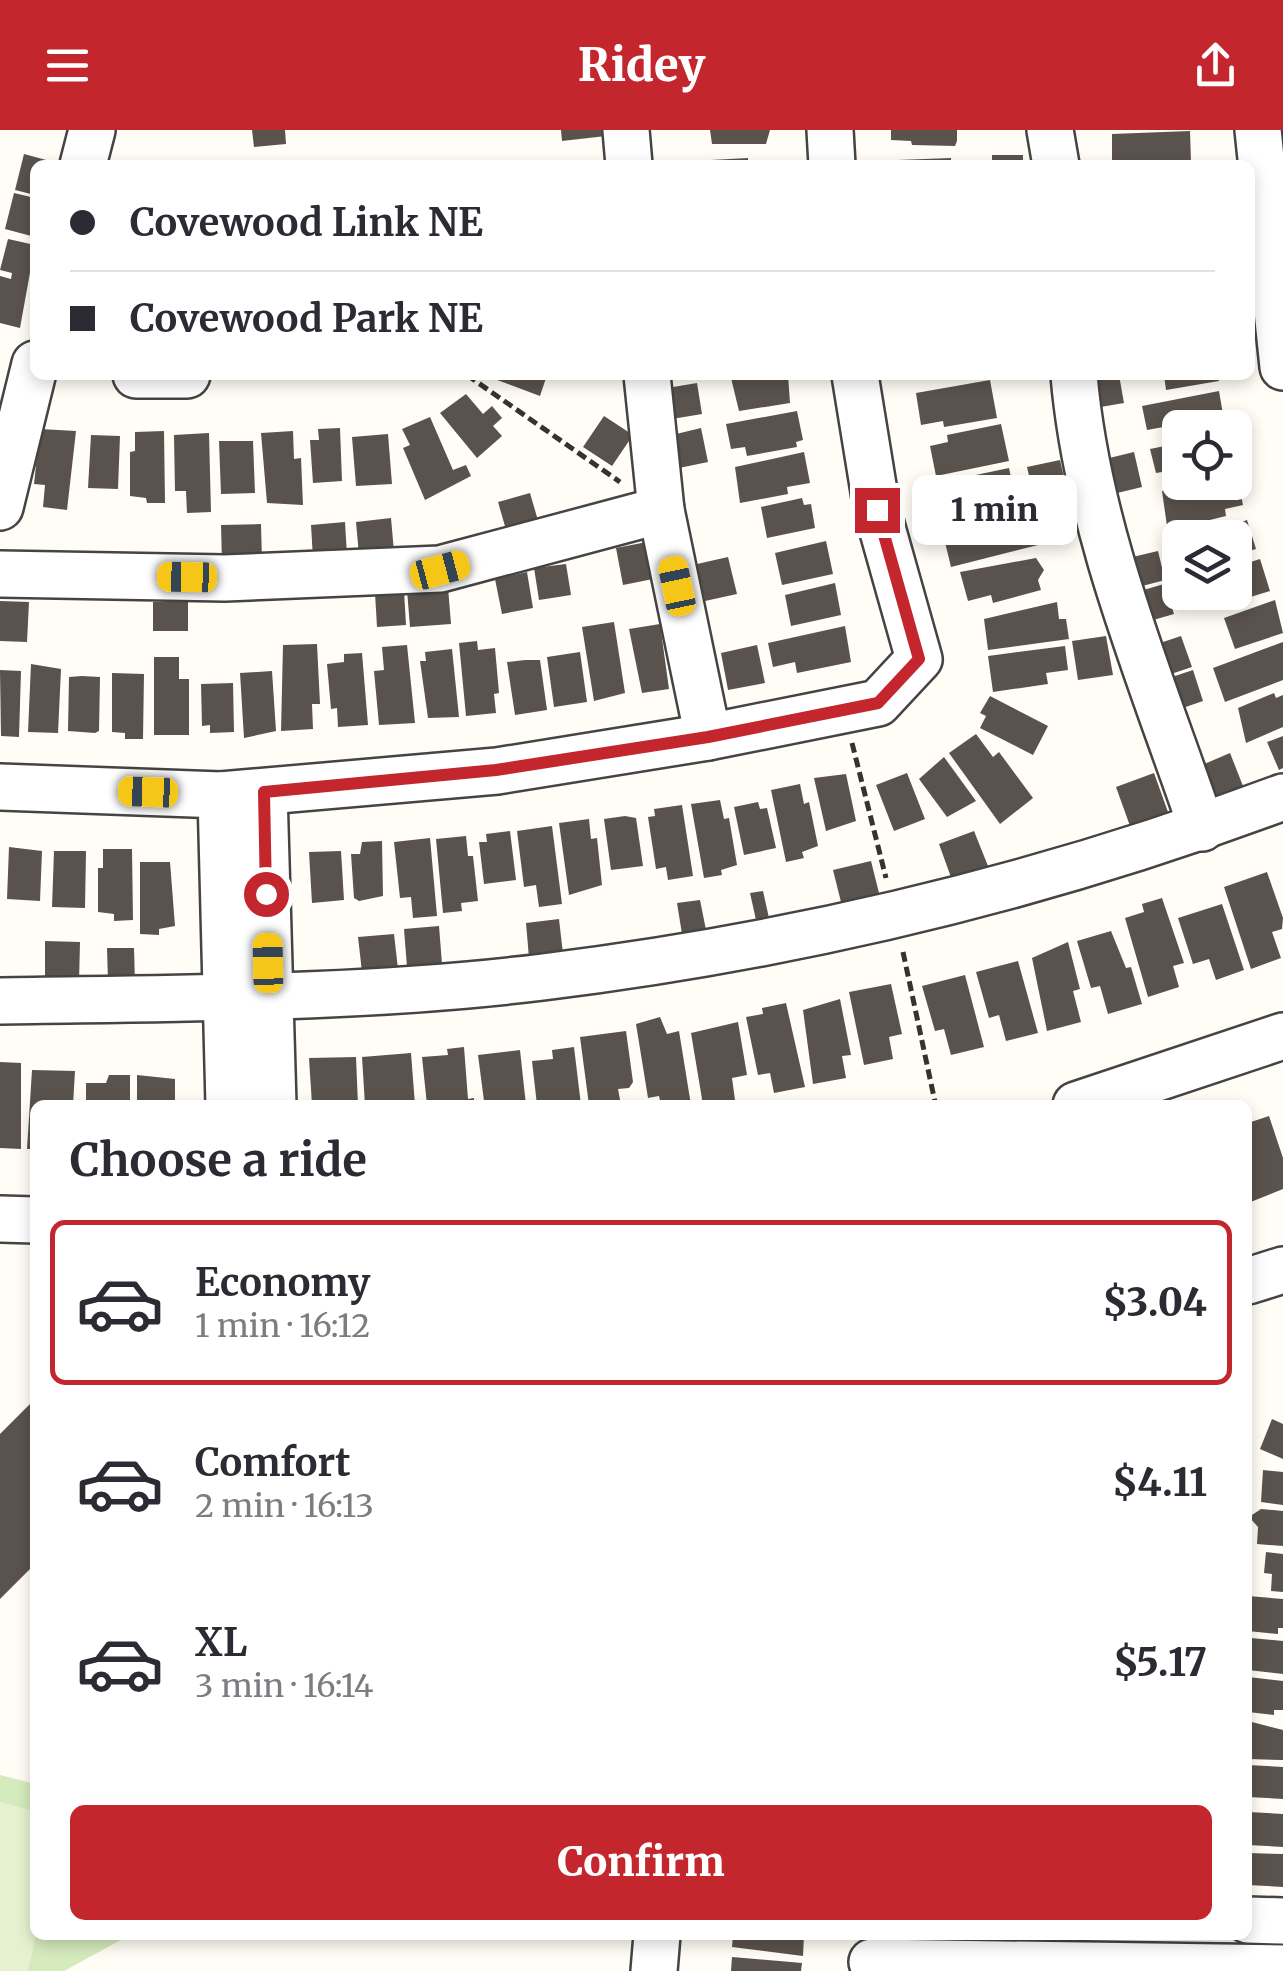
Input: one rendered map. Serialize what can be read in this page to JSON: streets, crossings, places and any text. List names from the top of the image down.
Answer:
{
  "page": {
    "header": "Ridey",
    "banner": ["Covewood Link NE", "Covewood Park NE"],
    "bubble": "1 min",
    "heading": "Choose a ride",
    "list": [
      {
        "name": "Economy",
        "note": "1 min · 16:12",
        "value": "$3.04"
      },
      {
        "name": "Comfort",
        "note": "2 min · 16:13",
        "value": "$4.11"
      },
      {
        "name": "XL",
        "note": "3 min · 16:14",
        "value": "$5.17"
      }
    ],
    "buttons": "Confirm"
  }
}
